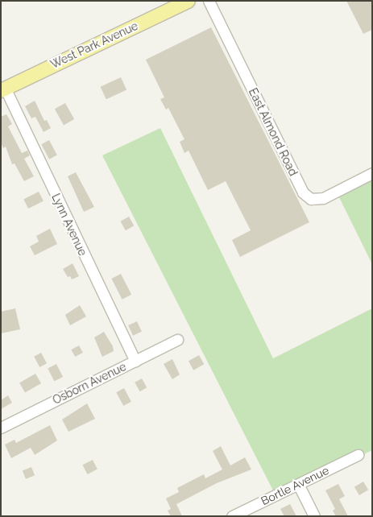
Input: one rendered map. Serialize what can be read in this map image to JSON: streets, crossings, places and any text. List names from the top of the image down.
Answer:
{
  "streets": {
    "main road": ["West Park Avenue"],
    "street": [
      "East Almond Road",
      "Lynn Avenue",
      "Osborn Avenue",
      "Bortle Avenue"
    ]
  },
  "crossings": [
    ["West Park Avenue", "Lynn Avenue"],
    ["Lynn Avenue", "Osborn Avenue"]
  ]
}
